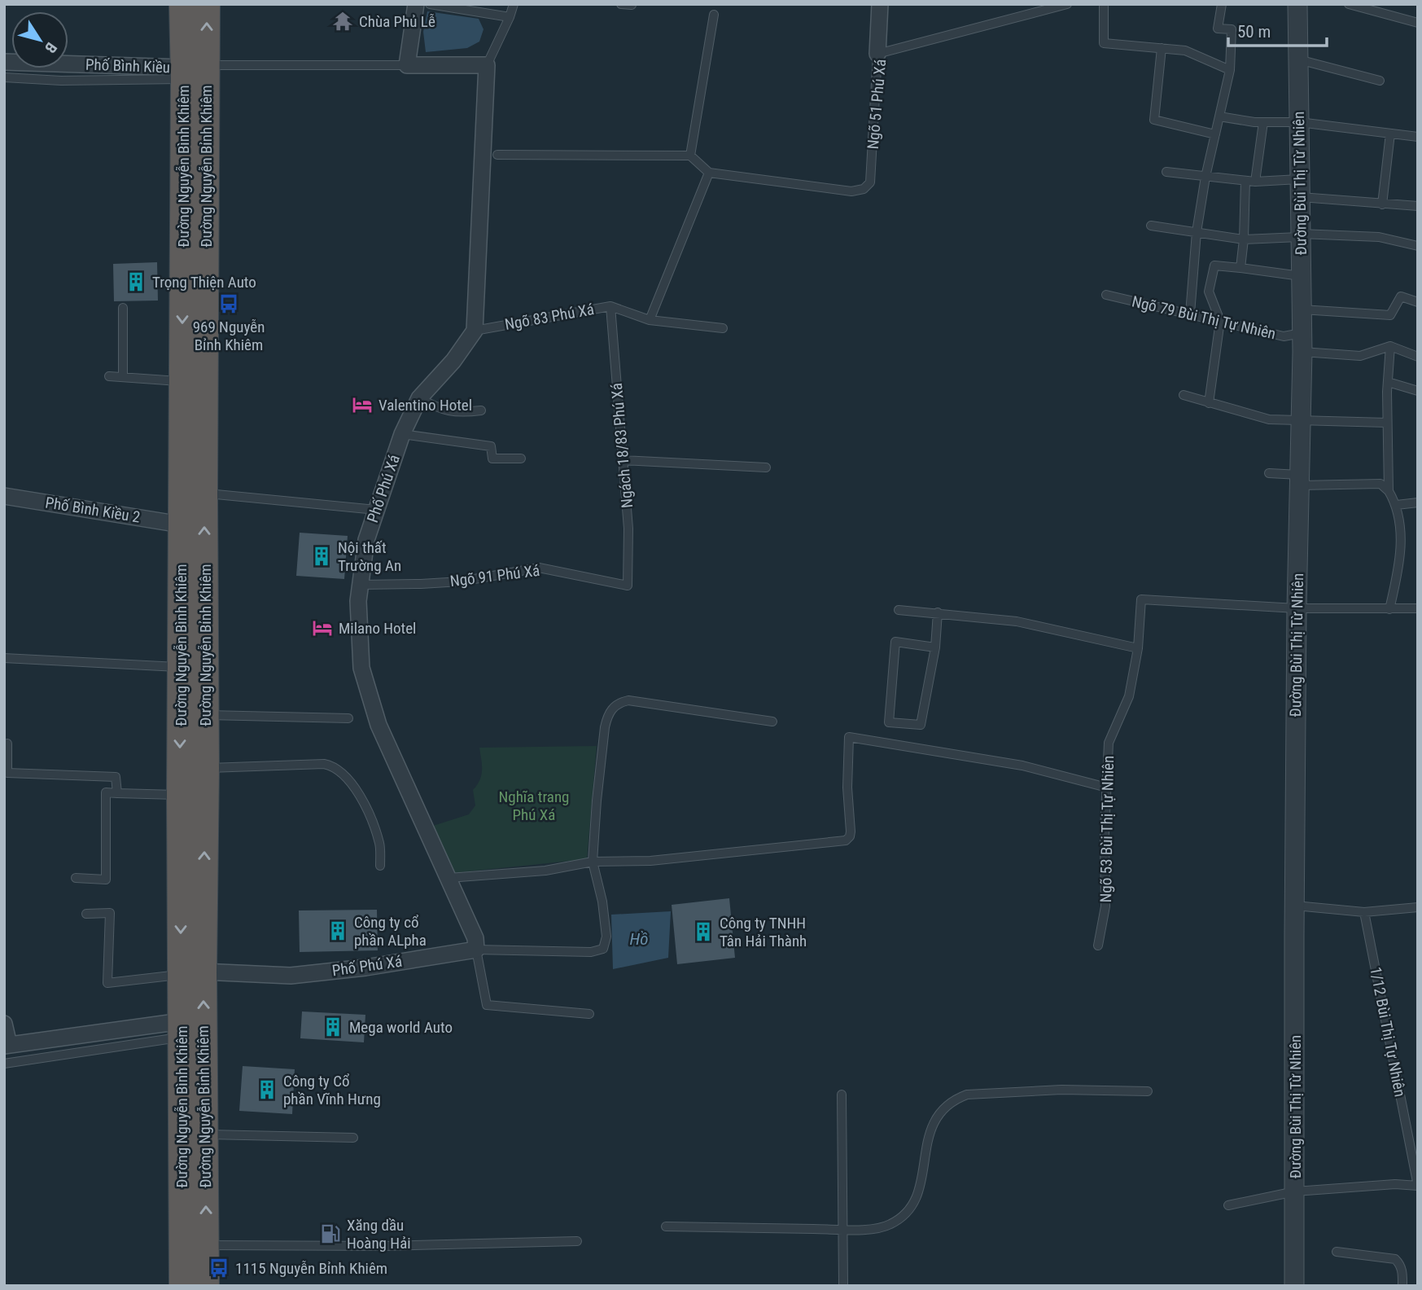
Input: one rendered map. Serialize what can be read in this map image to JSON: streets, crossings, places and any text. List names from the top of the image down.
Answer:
{
  "streets": {
    "highway": ["Đường Nguyễn Bình Khiêm", "Đường Nguyễn Bỉnh Khiêm"],
    "street": [
      "Phố Bình Kiều",
      "Đường Bùi Thị Từ Nhiên",
      "Phố Phú Xá",
      "Phố Bình Kiều 2"
    ],
    "lane": [
      "Ngõ 51 Phú Xá",
      "Ngõ 83 Phú Xá",
      "Ngõ 79 Bùi Thị Tự Nhiên",
      "Ngách 18/83 Phú Xá",
      "Ngõ 91 Phú Xá",
      "Ngõ 53 Bùi Thị Tự Nhiên",
      "1/12 Bùi Thị Tự Nhiên"
    ]
  },
  "crossings": [
    ["Phố Bình Kiều", "Đường Nguyễn Bình Khiêm"],
    ["Phố Bình Kiều", "Đường Nguyễn Bỉnh Khiêm"],
    ["Đường Nguyễn Bình Khiêm", "Đường Nguyễn Bỉnh Khiêm"],
    ["Đường Nguyễn Bình Khiêm", "Phố Phú Xá"],
    ["Đường Nguyễn Bình Khiêm", "Phố Bình Kiều 2"],
    ["Đường Nguyễn Bỉnh Khiêm", "Phố Phú Xá"],
    ["Đường Bùi Thị Từ Nhiên", "Ngõ 79 Bùi Thị Tự Nhiên"],
    ["Đường Bùi Thị Từ Nhiên", "Ngõ 53 Bùi Thị Tự Nhiên"],
    ["Ngõ 83 Phú Xá", "Ngách 18/83 Phú Xá"],
    ["Ngõ 83 Phú Xá", "Phố Phú Xá"],
    ["Ngách 18/83 Phú Xá", "Ngõ 91 Phú Xá"],
    ["Phố Phú Xá", "Ngõ 91 Phú Xá"]
  ],
  "one_way": ["Đường Nguyễn Bình Khiêm", "Đường Nguyễn Bỉnh Khiêm"],
  "water": ["Hồ"],
  "parks": ["Nghĩa trang Phú Xá"],
  "places": {
    "temple": ["Chùa Phủ Lễ"],
    "building": [
      "Trọng Thiện Auto",
      "Nội thất Trường An",
      "Công ty cổ phần ALpha",
      "Công ty TNHH Tân Hải Thành",
      "Mega world Auto",
      "Công ty Cổ phần Vĩnh Hưng"
    ],
    "bus stop": ["969 Nguyễn Bỉnh Khiêm", "1115 Nguyễn Bỉnh Khiêm"],
    "hotel": ["Valentino Hotel", "Milano Hotel"],
    "fuel station": ["Xăng dầu Hoàng Hải"]
  },
  "scale_bar": "50 m",
  "north": "bottom right"
}
